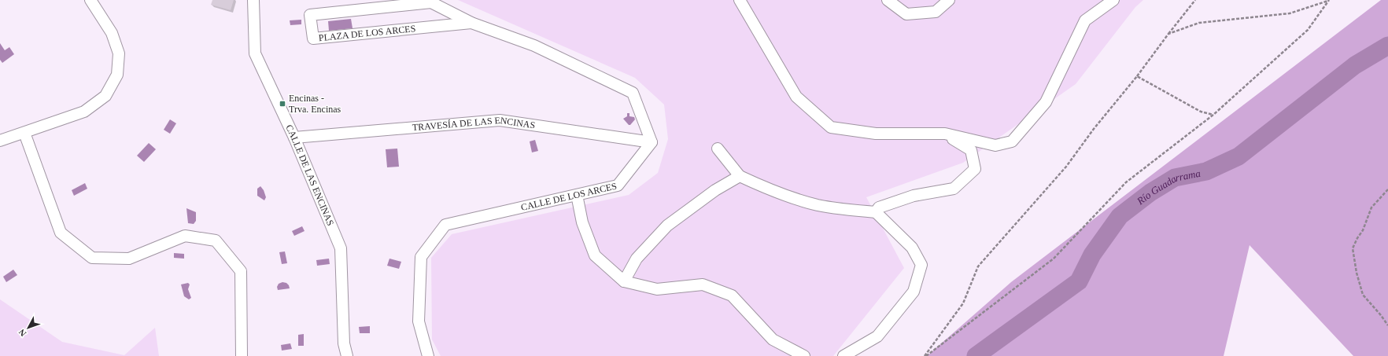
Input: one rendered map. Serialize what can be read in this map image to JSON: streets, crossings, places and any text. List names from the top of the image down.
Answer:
{
  "streets": {
    "street": [
      "PLAZA DE LOS ARCES",
      "TRAVESÍA DE LAS ENCINAS",
      "CALLE DE LAS ENCINAS",
      "CALLE DE LOS ARCES"
    ]
  },
  "crossings": [
    ["TRAVESÍA DE LAS ENCINAS", "CALLE DE LAS ENCINAS"],
    ["TRAVESÍA DE LAS ENCINAS", "CALLE DE LOS ARCES"]
  ],
  "water": ["Río Guadarrama"],
  "places": {
    "transit": ["Encinas - Trva. Encinas"]
  },
  "north": "bottom left"
}
